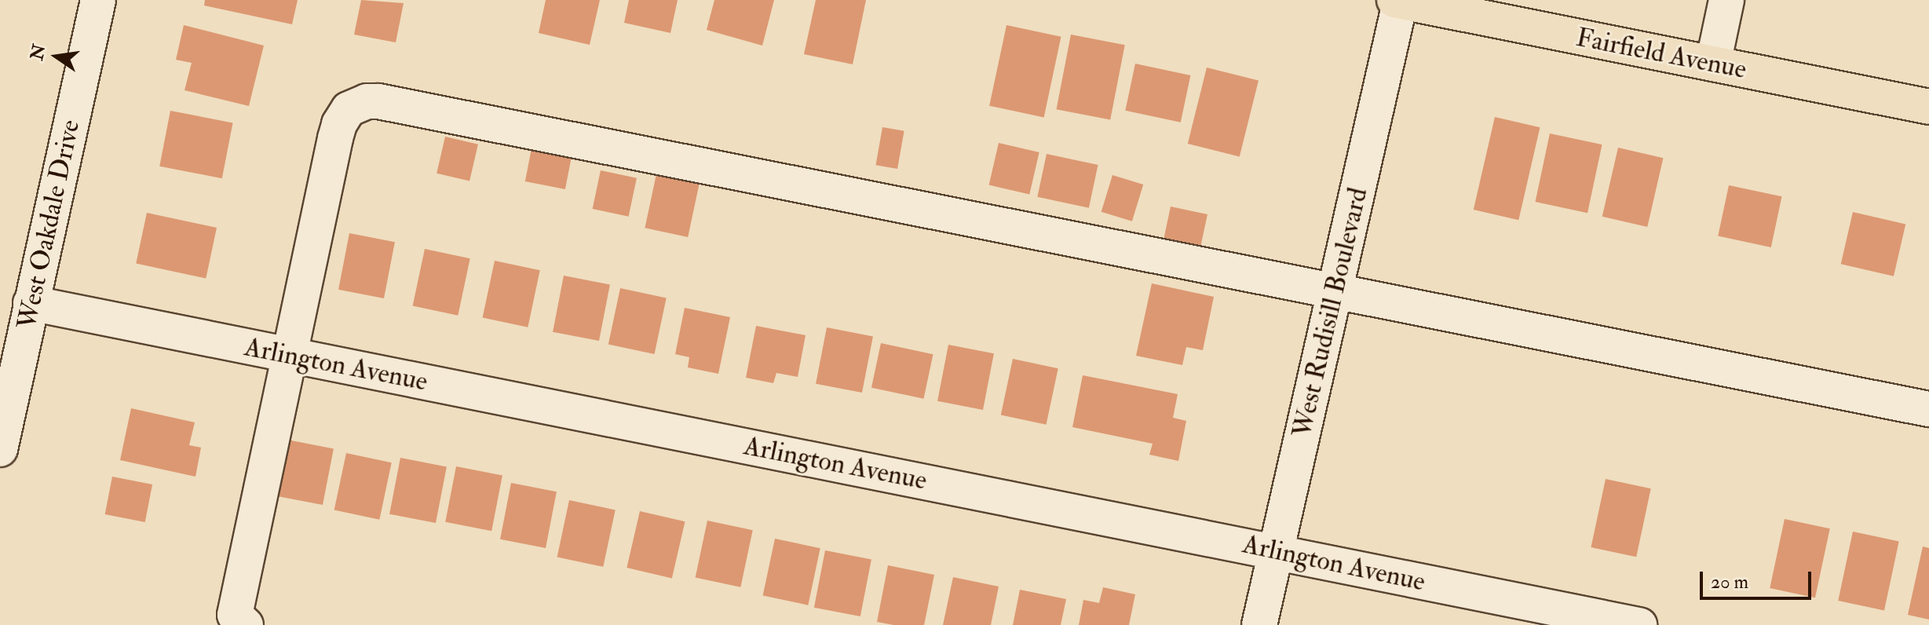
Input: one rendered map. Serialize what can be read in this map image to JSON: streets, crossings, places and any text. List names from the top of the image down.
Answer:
{
  "streets": {
    "main road": ["Fairfield Avenue"],
    "street": ["West Oakdale Drive", "West Rudisill Boulevard", "Arlington Avenue"]
  },
  "crossings": [
    ["Fairfield Avenue", "West Rudisill Boulevard"],
    ["West Oakdale Drive", "Arlington Avenue"],
    ["West Rudisill Boulevard", "Arlington Avenue"]
  ],
  "scale_bar": "20 m",
  "north": "left"
}
